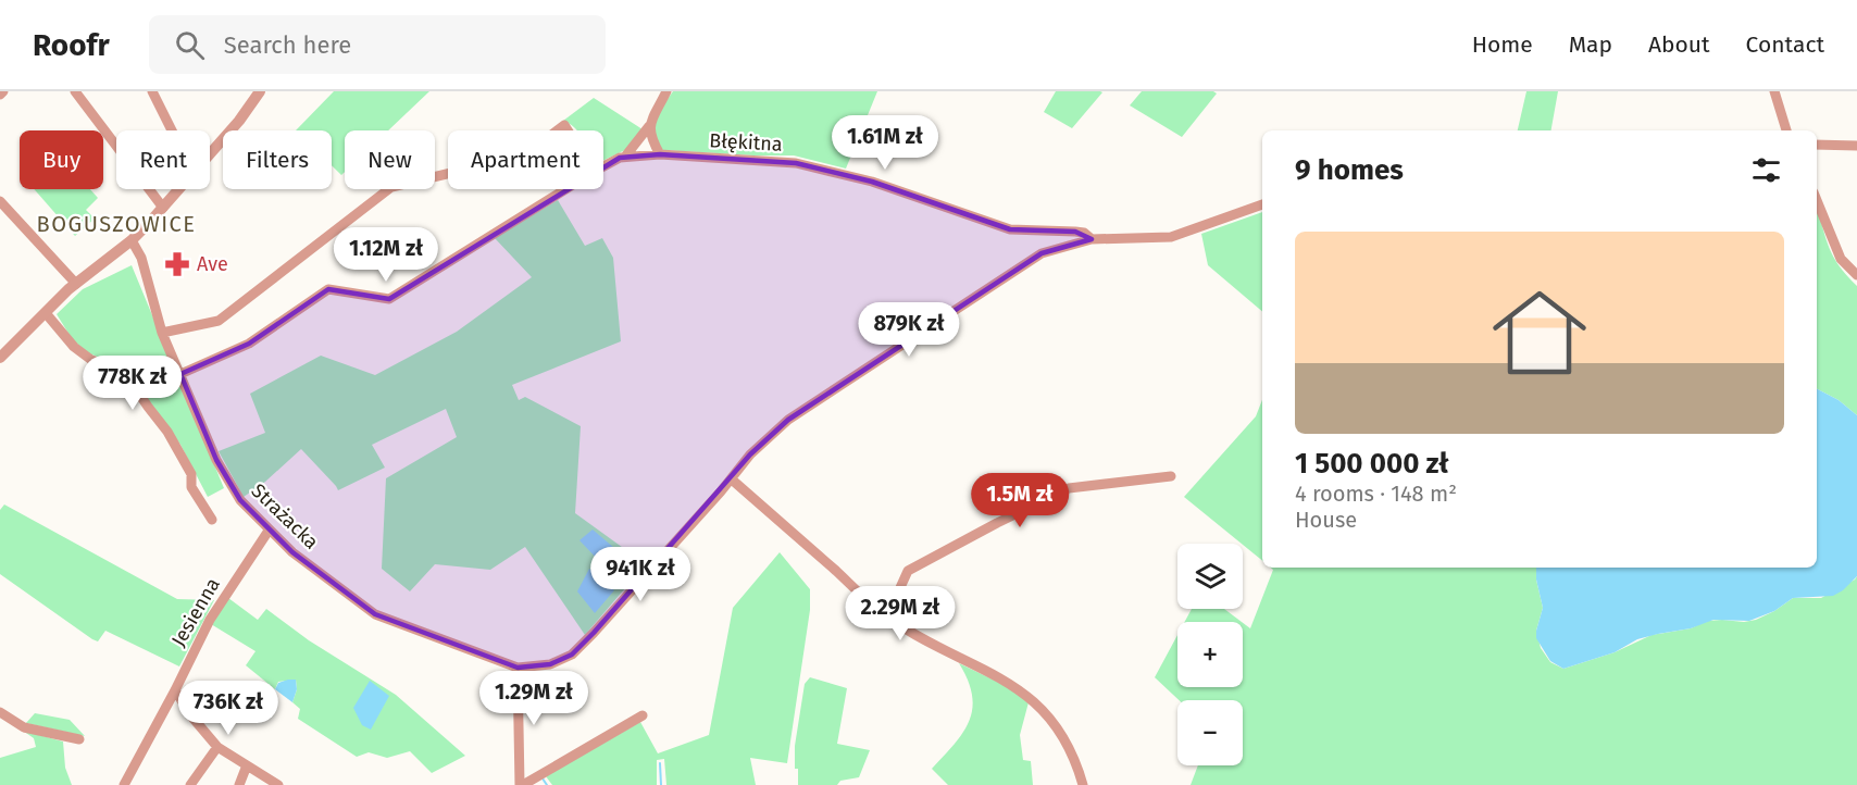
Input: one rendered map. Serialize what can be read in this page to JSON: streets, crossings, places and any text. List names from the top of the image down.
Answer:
{
  "streets": {
    "street": ["Błękitna", "Strażacka", "Jesienna"]
  },
  "crossings": [
    ["Błękitna", "Strażacka"],
    ["Strażacka", "Jesienna"]
  ],
  "districts": ["BOGUSZOWICE"],
  "places": {
    "pharmacy": ["Ave"]
  },
  "page": {
    "header": "Roofr",
    "search": "Search here",
    "nav": [
      "Home",
      "Map",
      "About",
      "Contact"
    ],
    "price": [
      "1.61M zł",
      "1.12M zł",
      "879K zł",
      "778K zł",
      "1.5M zł",
      "941K zł",
      "2.29M zł",
      "1.29M zł",
      "736K zł"
    ],
    "chip": [
      "Buy",
      "Rent",
      "Filters",
      "New",
      "Apartment"
    ],
    "heading": "9 homes",
    "list": [
      {
        "name": "1 500 000 zł",
        "note": "4 rooms · 148 m² · House"
      }
    ],
    "map_buttons": ["+", "−"]
  }
}
